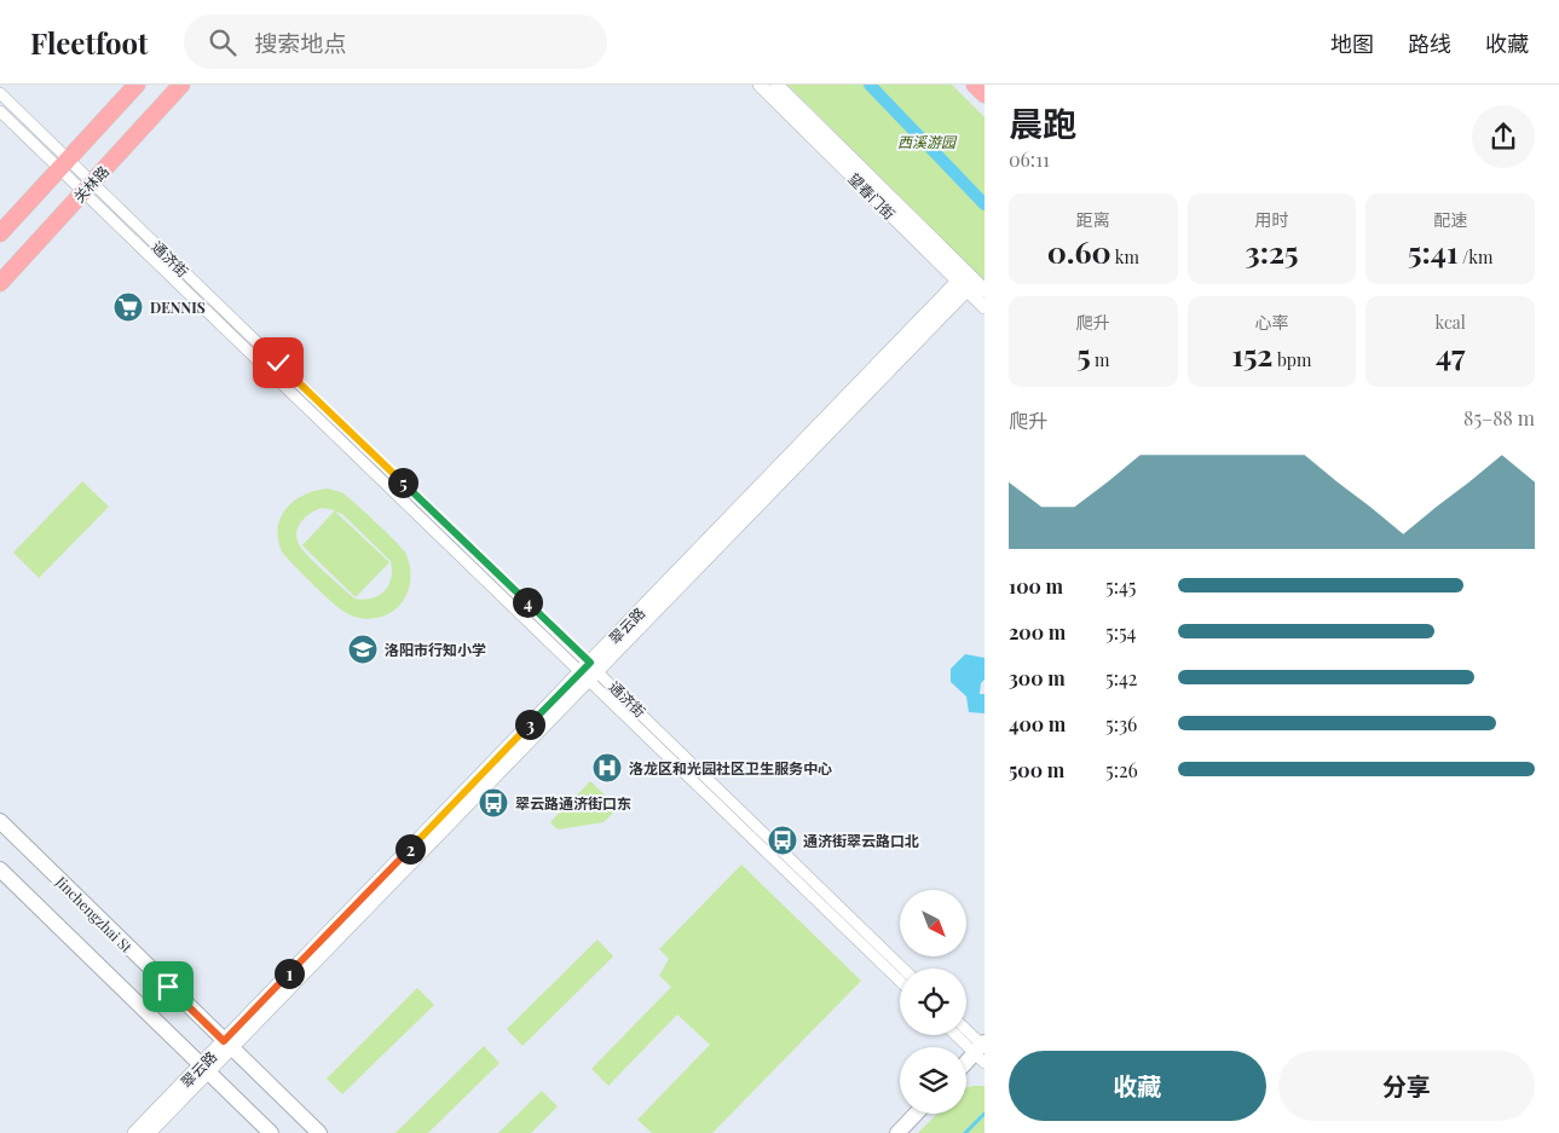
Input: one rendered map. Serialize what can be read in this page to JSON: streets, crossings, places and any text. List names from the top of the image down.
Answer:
{
  "streets": {
    "main road": ["关林路", "Jinchengzhai St"],
    "street": ["望春门街", "通济街", "翠云路"]
  },
  "crossings": [
    ["关林路", "通济街"],
    ["望春门街", "翠云路"],
    ["通济街", "翠云路"],
    ["翠云路", "Jinchengzhai St"]
  ],
  "parks": ["西溪游园"],
  "places": {
    "supermarket": ["DENNIS"],
    "school or university": ["洛阳市行知小学"],
    "hospital": ["洛龙区和光园社区卫生服务中心"],
    "bus stop": ["翠云路通济街口东", "通济街翠云路口北"]
  },
  "north": "bottom right",
  "page": {
    "header": "Fleetfoot",
    "search": "搜索地点",
    "nav": ["地图", "路线", "收藏"],
    "heading": ["晨跑", "06:11"],
    "stats": [
      ["距离", "0.60 km"],
      ["用时", "3:25"],
      ["配速", "5:41 /km"],
      ["爬升", "5 m"],
      ["心率", "152 bpm"],
      ["kcal", "47"]
    ],
    "chart": ["爬升", "85–88 m"],
    "pins": [
      "5",
      "4",
      "3",
      "2",
      "1"
    ],
    "list": [
      {
        "name": "100 m",
        "note": "5:45"
      },
      {
        "name": "200 m",
        "note": "5:54"
      },
      {
        "name": "300 m",
        "note": "5:42"
      },
      {
        "name": "400 m",
        "note": "5:36"
      },
      {
        "name": "500 m",
        "note": "5:26"
      }
    ],
    "buttons": ["收藏", "分享"]
  }
}
